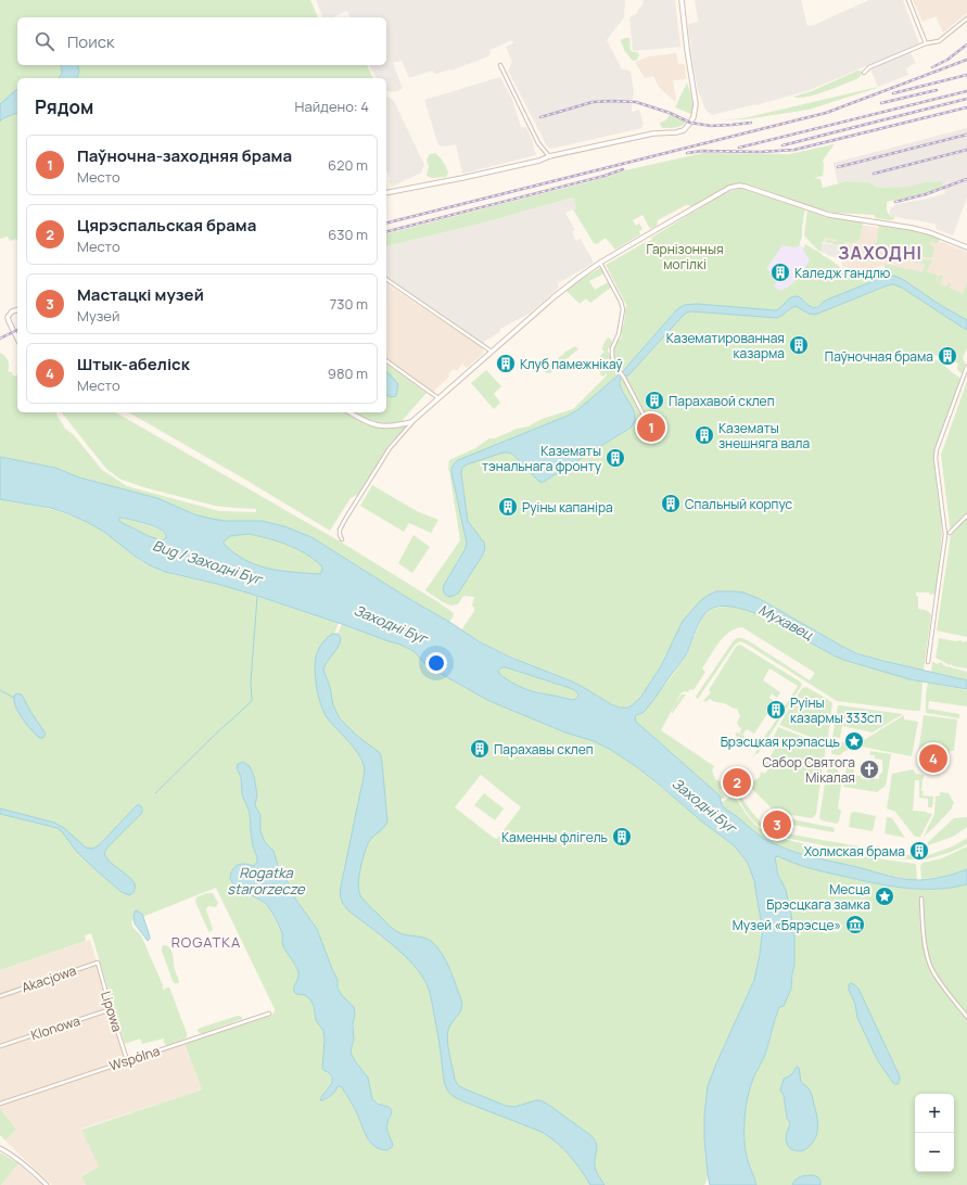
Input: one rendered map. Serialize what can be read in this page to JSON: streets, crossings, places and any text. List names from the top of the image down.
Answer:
{
  "streets": {
    "street": [
      "Akacjowa",
      "Lipowa",
      "Klonowa",
      "Wspólna"
    ]
  },
  "crossings": [
    ["Akacjowa", "Lipowa"],
    ["Lipowa", "Klonowa"],
    ["Lipowa", "Wspólna"]
  ],
  "districts": ["ЗАХОДНІ", "ROGATKA"],
  "water": [
    "Bug / Заходні Буг",
    "Мухавец",
    "Заходні Буг",
    "Rogatka starorzecze"
  ],
  "parks": ["Гарнізонныя могілкі"],
  "places": {
    "building": [
      "Каледж гандлю",
      "Казематированная казарма",
      "Паўночная брама",
      "Клуб памежнікаў",
      "Парахавой склеп",
      "Казематы знешняга вала",
      "Казематы тэнальнага фронту",
      "Спальный корпус",
      "Руіны капаніра",
      "Руіны казармы 333сп",
      "Парахавы склеп",
      "Каменны флігель",
      "Холмская брама"
    ],
    "place": ["Брэсцкая крэпасць", "Месца Брэсцкага замка"],
    "church": ["Сабор Святога Мікалая"],
    "museum": ["Музей «Бярэсце»"]
  },
  "page": {
    "search": "Поиск",
    "heading": ["Рядом", "Найдено: 4"],
    "list": [
      {
        "mark": "1",
        "name": "Паўночна-заходняя брама",
        "note": "Место",
        "value": "620 m"
      },
      {
        "mark": "2",
        "name": "Цярэспальская брама",
        "note": "Место",
        "value": "630 m"
      },
      {
        "mark": "3",
        "name": "Мастацкі музей",
        "note": "Музей",
        "value": "730 m"
      },
      {
        "mark": "4",
        "name": "Штык-абеліск",
        "note": "Место",
        "value": "980 m"
      }
    ],
    "pins": [
      "1",
      "4",
      "2",
      "3"
    ],
    "map_buttons": ["+", "−"]
  }
}
